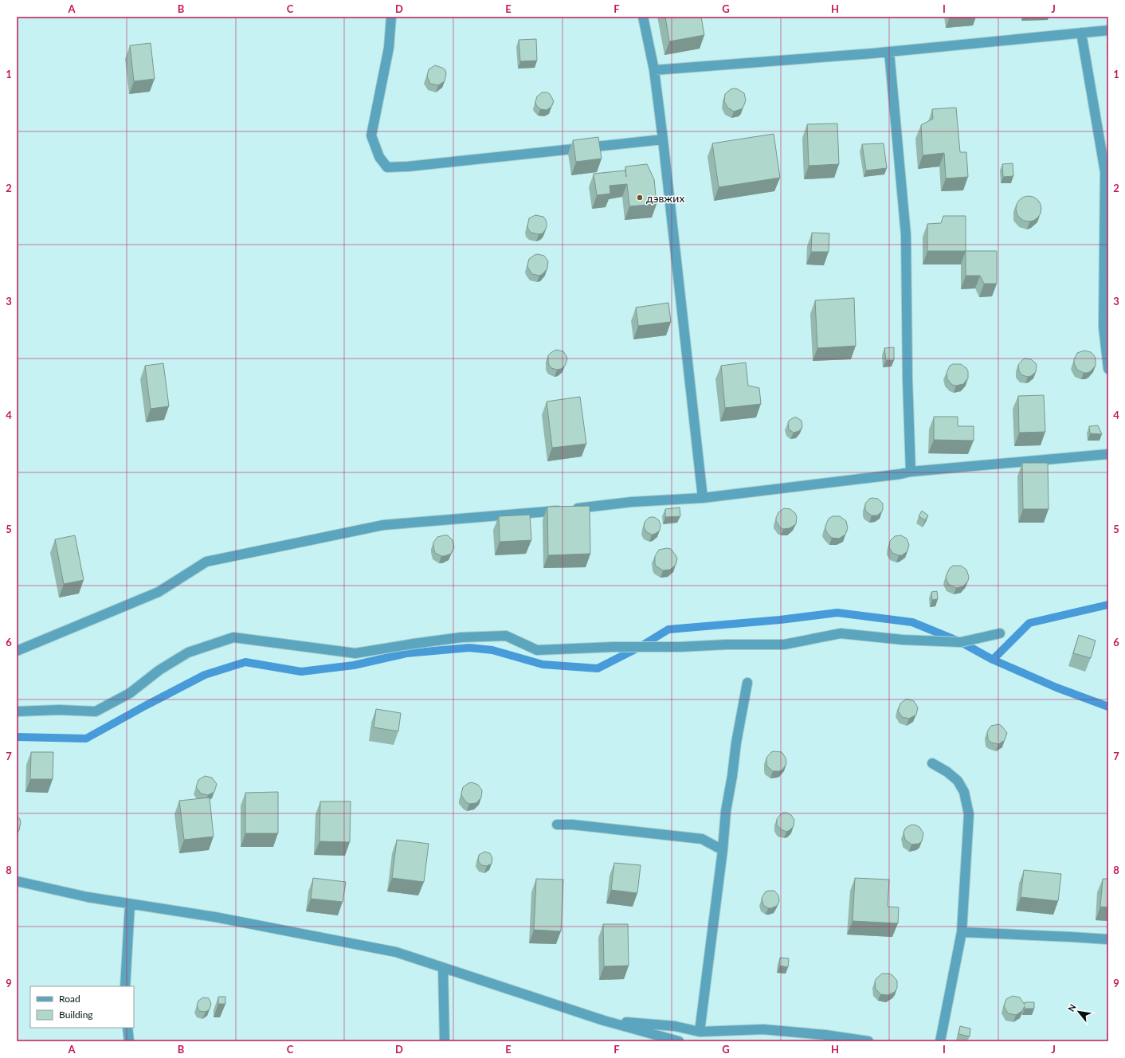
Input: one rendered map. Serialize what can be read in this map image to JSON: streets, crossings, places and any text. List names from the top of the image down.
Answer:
{
  "places": ["дэвжих"],
  "legend": ["Road", "Building"],
  "north": "top left",
  "grid": {
    "columns": [
      "A",
      "B",
      "C",
      "D",
      "E",
      "F",
      "G",
      "H",
      "I",
      "J"
    ],
    "rows": [
      "1",
      "2",
      "3",
      "4",
      "5",
      "6",
      "7",
      "8",
      "9"
    ]
  }
}
